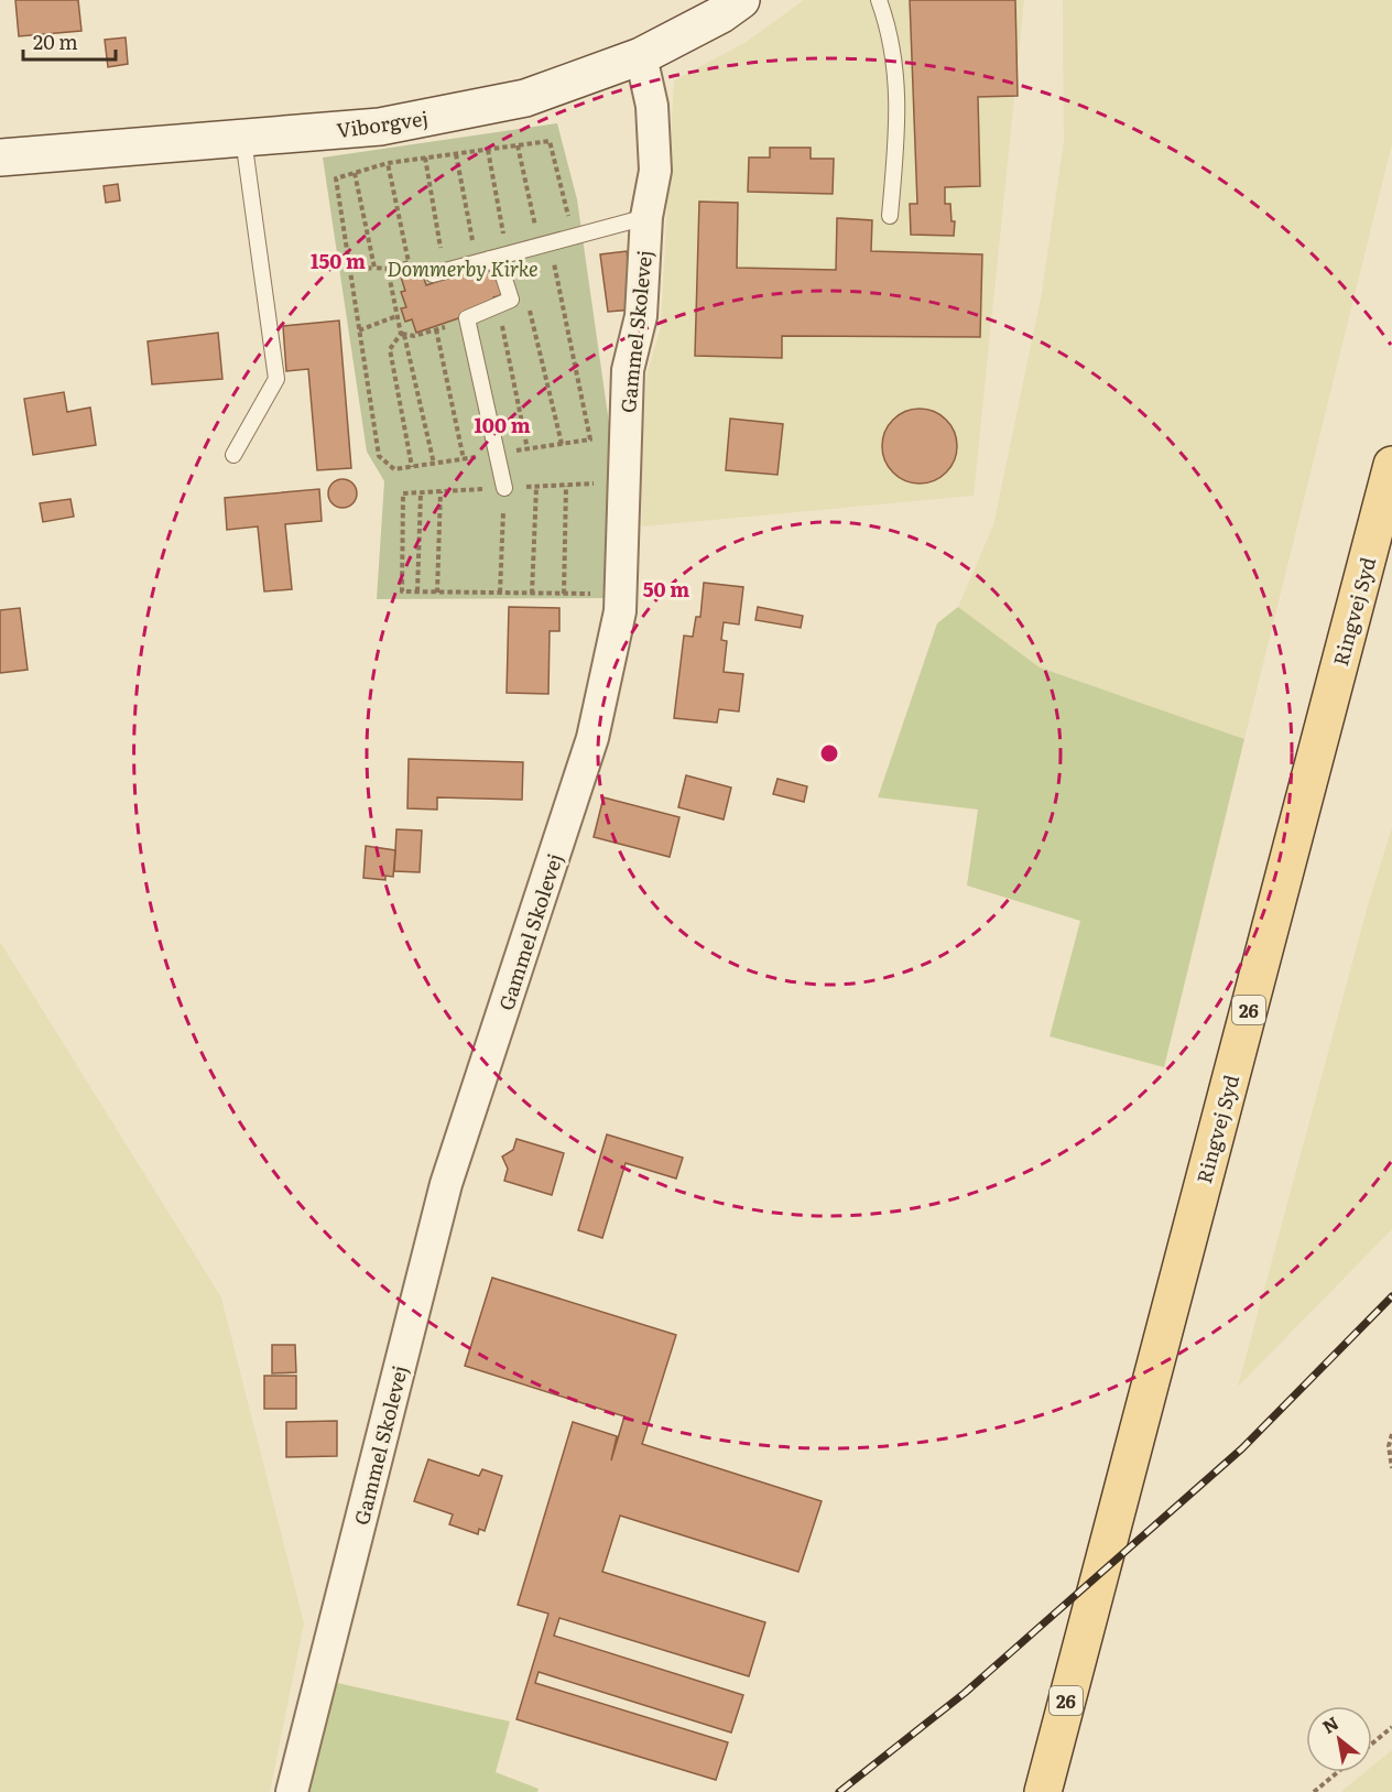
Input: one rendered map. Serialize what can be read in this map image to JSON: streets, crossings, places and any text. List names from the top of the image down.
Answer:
{
  "streets": {
    "main road": ["Ringvej Syd", "26"],
    "street": ["Viborgvej", "Gammel Skolevej"]
  },
  "crossings": [
    ["Viborgvej", "Gammel Skolevej"]
  ],
  "parks": ["Dommerby Kirke"],
  "scale_bar": "20 m",
  "north": "top left",
  "rings": ["150 m", "100 m", "50 m"]
}
